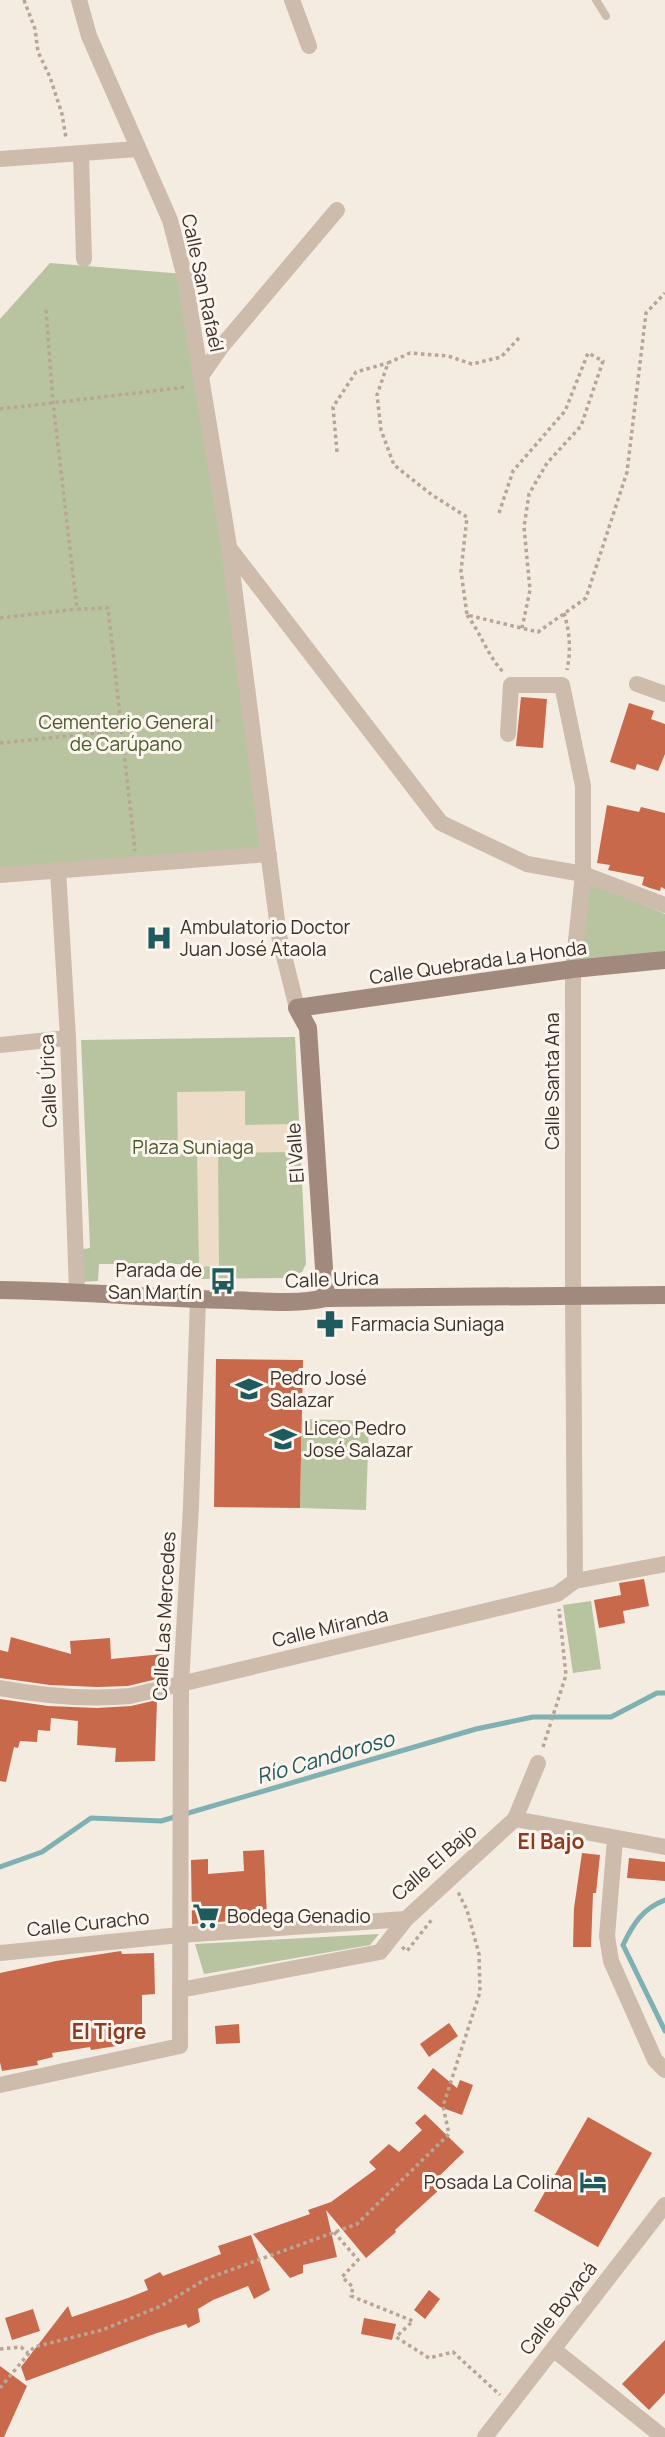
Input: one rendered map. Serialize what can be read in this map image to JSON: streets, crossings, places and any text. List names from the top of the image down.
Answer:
{
  "streets": {
    "main road": ["Calle Quebrada La Honda", "El Valle", "Calle Urica"],
    "street": [
      "Calle San Rafaél",
      "Calle Úrica",
      "Calle Santa Ana",
      "Calle Las Mercedes",
      "Calle Miranda",
      "Calle El Bajo",
      "Calle Curacho",
      "Calle Boyacá"
    ]
  },
  "crossings": [
    ["Calle San Rafaél", "Calle Quebrada La Honda"],
    ["Calle San Rafaél", "Calle Santa Ana"],
    ["Calle San Rafaél", "El Valle"],
    ["Calle Quebrada La Honda", "Calle Santa Ana"],
    ["Calle Quebrada La Honda", "El Valle"],
    ["Calle Úrica", "Calle Urica"],
    ["Calle Santa Ana", "Calle Urica"],
    ["Calle Santa Ana", "Calle Miranda"],
    ["El Valle", "Calle Urica"],
    ["Calle Urica", "Calle Las Mercedes"],
    ["Calle Las Mercedes", "Calle Miranda"],
    ["Calle Las Mercedes", "Calle El Bajo"],
    ["Calle Las Mercedes", "Calle Curacho"],
    ["Calle El Bajo", "Calle Curacho"]
  ],
  "districts": ["El Bajo", "El Tigre"],
  "water": ["Río Candoroso"],
  "parks": ["Cementerio General de Carúpano", "Plaza Suniaga"],
  "places": {
    "hospital": ["Ambulatorio Doctor Juan José Ataola"],
    "bus stop": ["Parada de San Martín"],
    "pharmacy": ["Farmacia Suniaga"],
    "school or university": ["Pedro José Salazar", "Liceo Pedro José Salazar"],
    "supermarket": ["Bodega Genadio"],
    "hotel": ["Posada La Colina"]
  }
}
